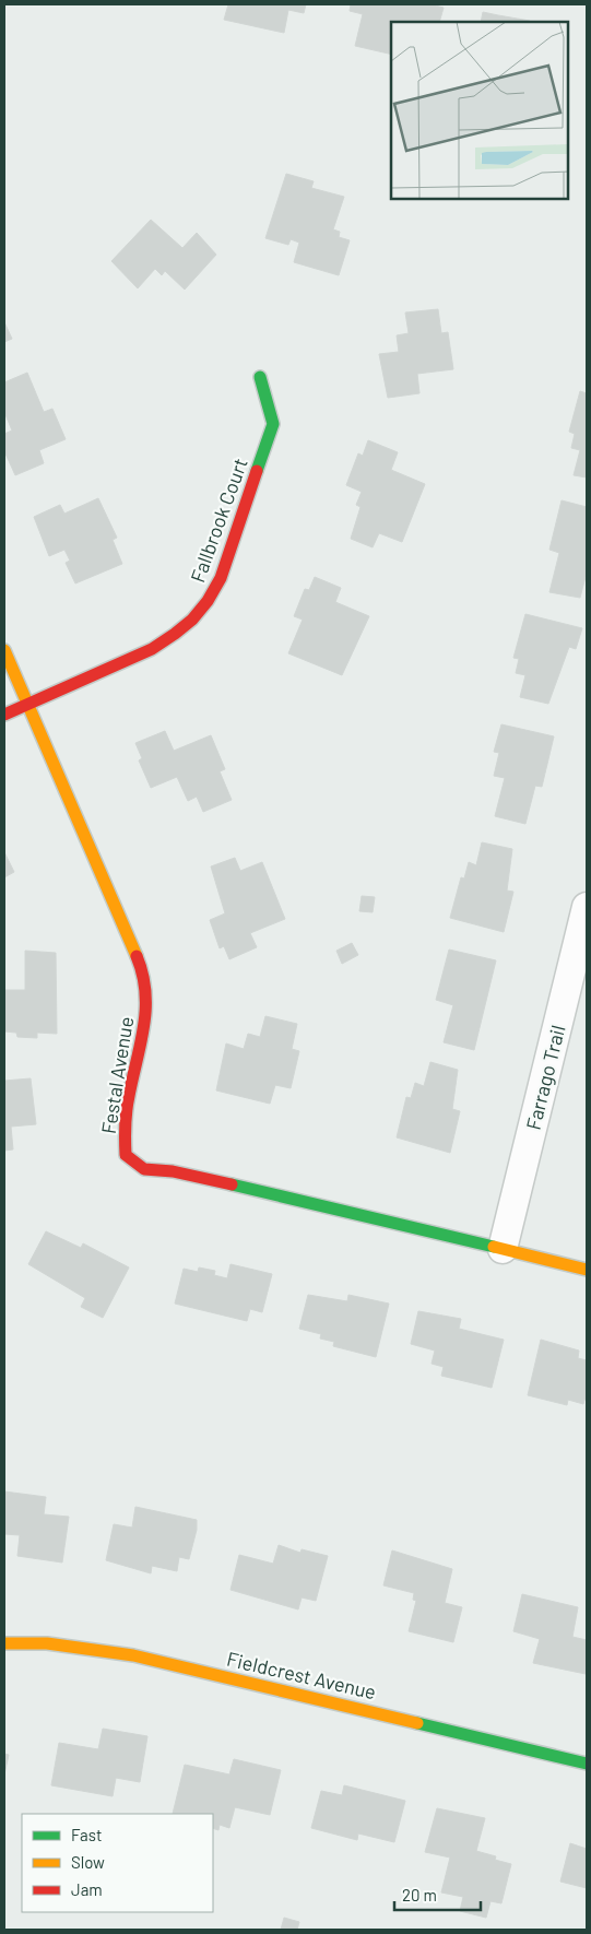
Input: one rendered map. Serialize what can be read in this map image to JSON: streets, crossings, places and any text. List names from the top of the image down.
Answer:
{
  "streets": {
    "street": [
      "Fallbrook Court",
      "Festal Avenue",
      "Farrago Trail",
      "Fieldcrest Avenue"
    ]
  },
  "crossings": [
    ["Fallbrook Court", "Festal Avenue"],
    ["Festal Avenue", "Farrago Trail"]
  ],
  "legend": ["Fast", "Slow", "Jam"],
  "scale_bar": "20 m"
}
